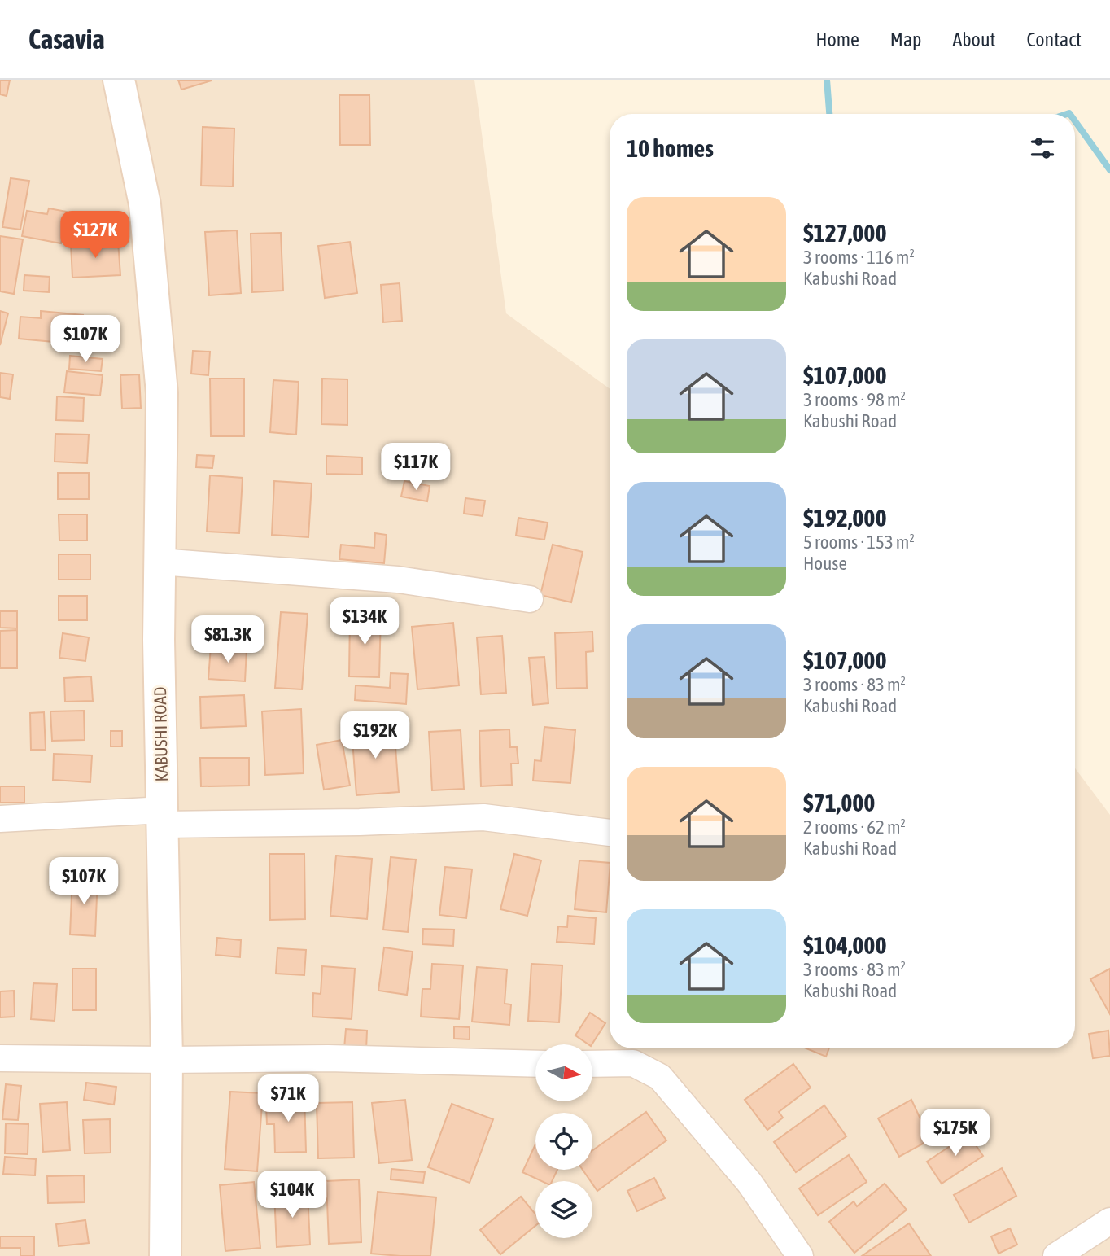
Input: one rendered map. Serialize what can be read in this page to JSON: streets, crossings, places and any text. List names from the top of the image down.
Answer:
{
  "streets": {
    "main road": ["KABUSHI ROAD"]
  },
  "north": "right",
  "page": {
    "header": "Casavia",
    "nav": [
      "Home",
      "Map",
      "About",
      "Contact"
    ],
    "heading": "10 homes",
    "list": [
      {
        "name": "$127,000",
        "note": "3 rooms · 116 m² · Kabushi Road"
      },
      {
        "name": "$107,000",
        "note": "3 rooms · 98 m² · Kabushi Road"
      },
      {
        "name": "$192,000",
        "note": "5 rooms · 153 m² · House"
      },
      {
        "name": "$107,000",
        "note": "3 rooms · 83 m² · Kabushi Road"
      },
      {
        "name": "$71,000",
        "note": "2 rooms · 62 m² · Kabushi Road"
      },
      {
        "name": "$104,000",
        "note": "3 rooms · 83 m² · Kabushi Road"
      }
    ],
    "price": [
      "$127K",
      "$107K",
      "$117K",
      "$134K",
      "$81.3K",
      "$192K",
      "$107K",
      "$71K",
      "$175K",
      "$104K"
    ]
  }
}
